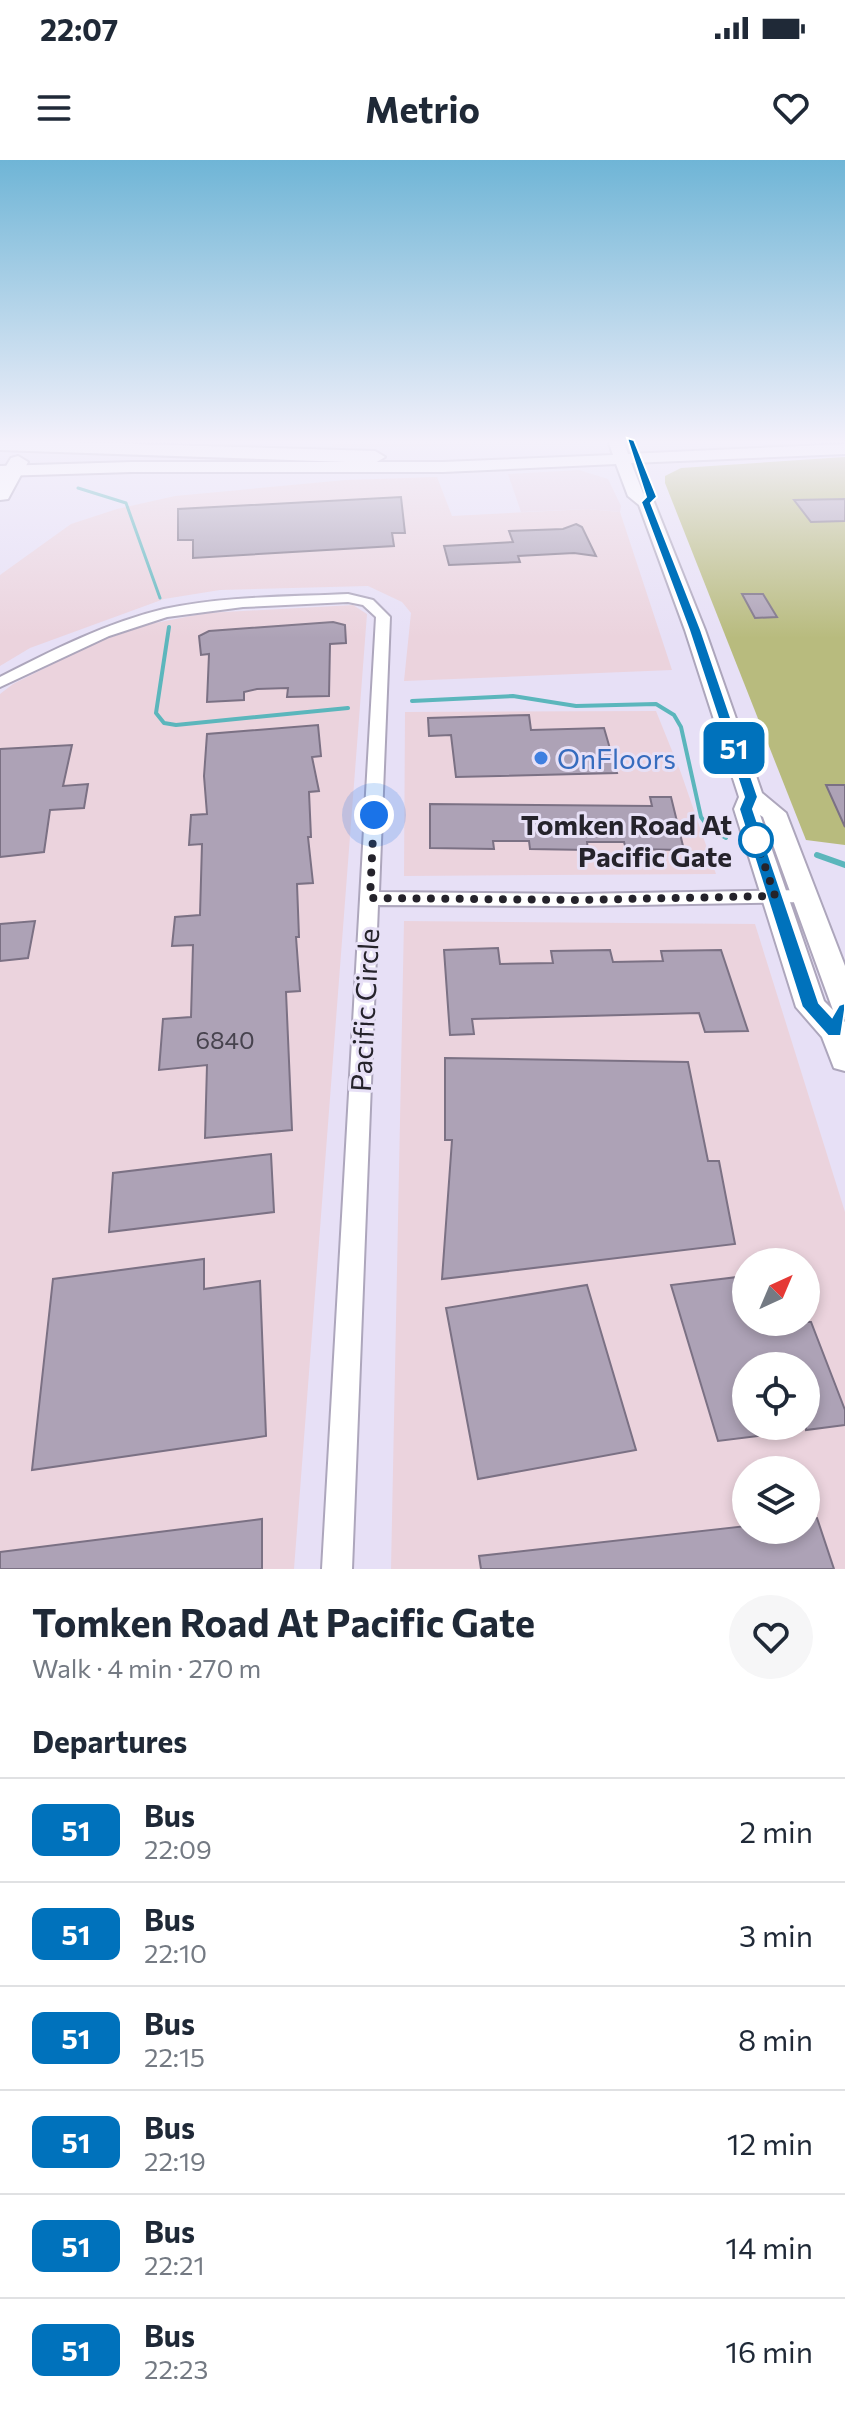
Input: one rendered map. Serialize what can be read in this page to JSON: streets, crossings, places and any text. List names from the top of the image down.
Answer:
{
  "streets": {
    "street": ["Pacific Circle"]
  },
  "places": ["OnFloors", "Tomken Road At Pacific Gate"],
  "lines": ["bus line 51"],
  "house_numbers": ["6840"],
  "north": "top right",
  "page": {
    "status": "22:07",
    "header": "Metrio",
    "on_map": "51",
    "heading": [
      ["Tomken Road At Pacific Gate", "Walk · 4 min · 270 m"],
      "Departures"
    ],
    "list": [
      {
        "mark": "51",
        "name": "Bus",
        "note": "22:09",
        "value": "2 min"
      },
      {
        "mark": "51",
        "name": "Bus",
        "note": "22:10",
        "value": "3 min"
      },
      {
        "mark": "51",
        "name": "Bus",
        "note": "22:15",
        "value": "8 min"
      },
      {
        "mark": "51",
        "name": "Bus",
        "note": "22:19",
        "value": "12 min"
      },
      {
        "mark": "51",
        "name": "Bus",
        "note": "22:21",
        "value": "14 min"
      },
      {
        "mark": "51",
        "name": "Bus",
        "note": "22:23",
        "value": "16 min"
      }
    ]
  }
}
